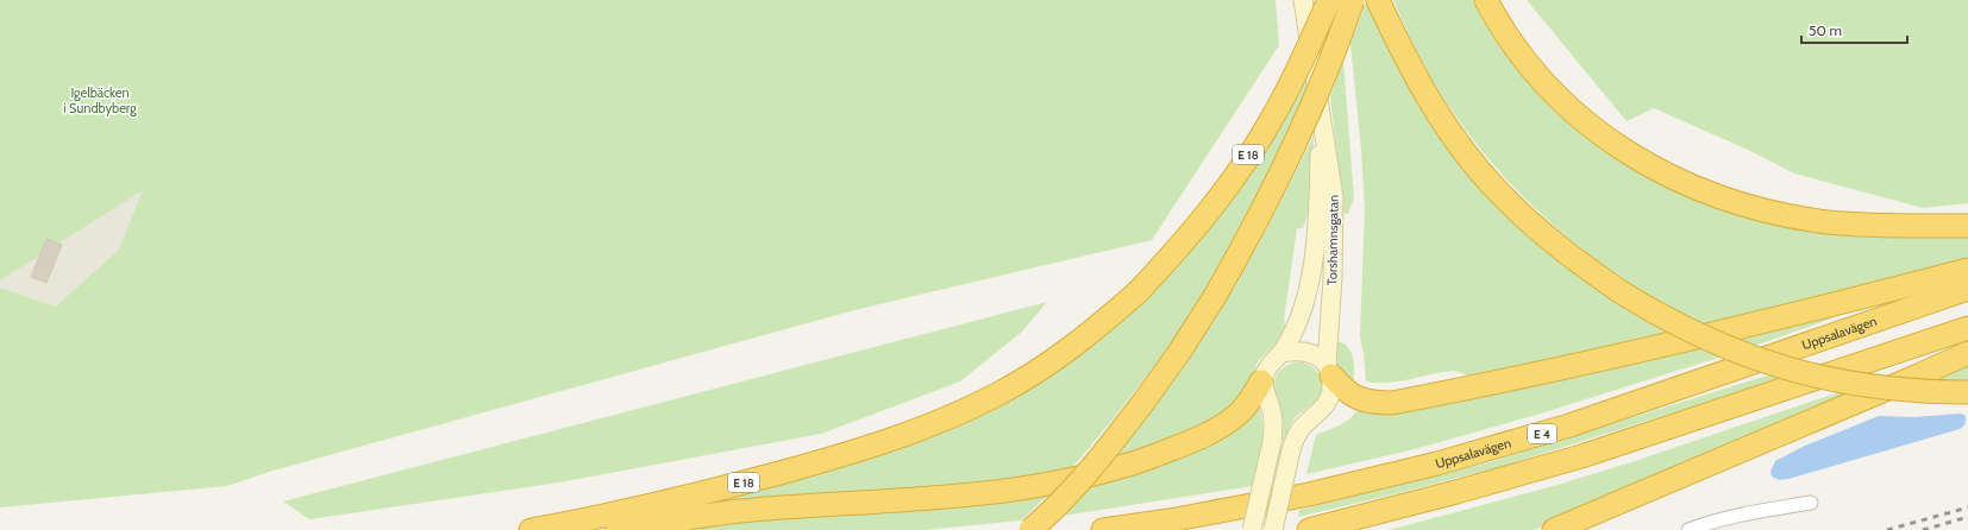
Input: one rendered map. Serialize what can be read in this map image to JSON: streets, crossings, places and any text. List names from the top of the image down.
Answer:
{
  "streets": {
    "highway": ["E 18", "Uppsalavägen", "E 4"],
    "street": ["Torshamnsgatan"]
  },
  "parks": ["Igelbäcken i Sundbyberg"],
  "scale_bar": "50 m"
}
